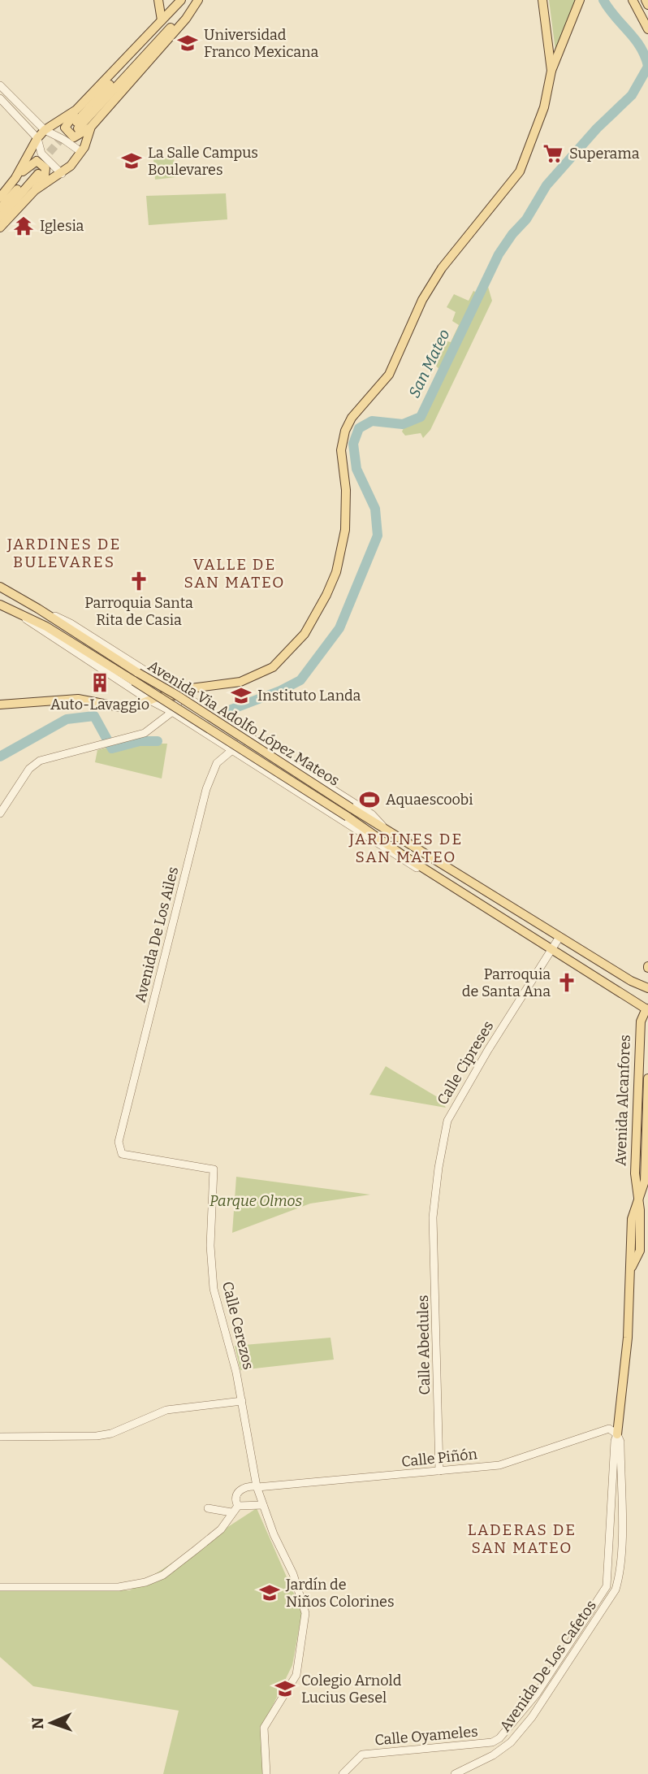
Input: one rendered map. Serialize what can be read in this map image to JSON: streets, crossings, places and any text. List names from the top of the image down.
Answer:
{
  "streets": {
    "main road": ["Avenida Via Adolfo López Mateos", "Avenida Alcanfores"],
    "street": [
      "Avenida De Los Ailes",
      "Calle Cipreses",
      "Calle Cerezos",
      "Calle Abedules",
      "Calle Piñón",
      "Avenida De Los Cafetos",
      "Calle Oyameles"
    ]
  },
  "crossings": [
    ["Avenida Via Adolfo López Mateos", "Calle Cipreses"],
    ["Avenida Via Adolfo López Mateos", "Avenida Alcanfores"],
    ["Avenida De Los Ailes", "Calle Cerezos"],
    ["Calle Cipreses", "Calle Abedules"],
    ["Avenida Alcanfores", "Calle Piñón"],
    ["Avenida Alcanfores", "Avenida De Los Cafetos"],
    ["Calle Cerezos", "Calle Piñón"],
    ["Calle Abedules", "Calle Piñón"],
    ["Avenida De Los Cafetos", "Calle Oyameles"]
  ],
  "districts": [
    "JARDINES DE BULEVARES",
    "VALLE DE SAN MATEO",
    "JARDINES DE SAN MATEO",
    "LADERAS DE SAN MATEO"
  ],
  "water": ["San Mateo"],
  "parks": ["Parque Olmos"],
  "places": {
    "school or university": [
      "Universidad Franco Mexicana",
      "La Salle Campus Boulevares",
      "Instituto Landa",
      "Jardín de Niños Colorines",
      "Colegio Arnold Lucius Gesel"
    ],
    "supermarket": ["Superama"],
    "temple": ["Iglesia"],
    "church": ["Parroquia Santa Rita de Casia", "Parroquia de Santa Ana"],
    "building": ["Auto-Lavaggio"],
    "sports": ["Aquaescoobi"]
  },
  "north": "left"
}
